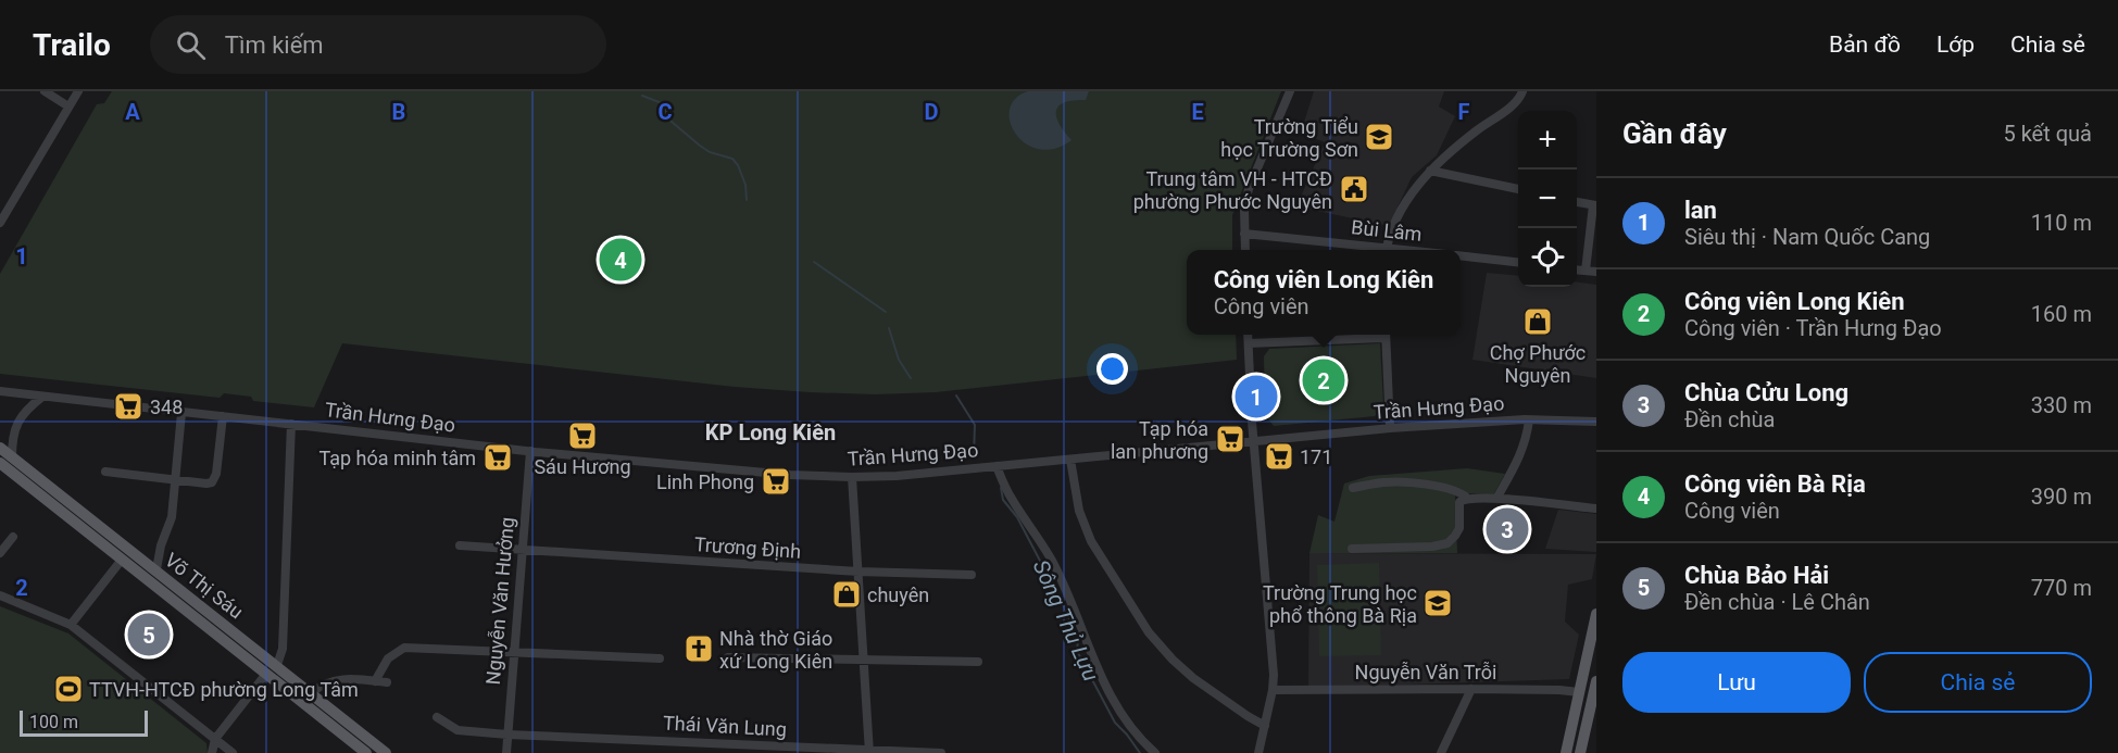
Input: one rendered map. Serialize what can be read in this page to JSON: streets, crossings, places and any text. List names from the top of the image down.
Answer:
{
  "streets": {
    "main road": ["Võ Thị Sáu"],
    "street": [
      "Bùi Lâm",
      "Trần Hưng Đạo",
      "Trương Định",
      "Nguyễn Văn Hưởng",
      "Nguyễn Văn Trỗi",
      "Thái Văn Lung"
    ]
  },
  "crossings": [
    ["Trần Hưng Đạo", "Nguyễn Văn Hưởng"],
    ["Trương Định", "Nguyễn Văn Hưởng"],
    ["Nguyễn Văn Hưởng", "Thái Văn Lung"]
  ],
  "districts": ["KP Long Kiên"],
  "water": ["Sông Thủ Lựu"],
  "places": {
    "school or university": ["Trường Tiểu học Trường Sơn", "Trường Trung học phổ thông Bà Rịa"],
    "public building": ["Trung tâm VH - HTCĐ phường Phước Nguyên"],
    "shop": ["Chợ Phước Nguyên", "chuyên"],
    "supermarket": [
      "348",
      "Sáu Hương",
      "Tạp hóa lan phương",
      "171",
      "Tạp hóa minh tâm",
      "Linh Phong"
    ],
    "church": ["Nhà thờ Giáo xứ Long Kiên"],
    "sports": ["TTVH-HTCĐ phường Long Tâm"]
  },
  "scale_bar": "100 m",
  "page": {
    "header": "Trailo",
    "search": "Tìm kiếm",
    "nav": ["Bản đồ", "Lớp", "Chia sẻ"],
    "heading": ["Gần đây", "5 kết quả"],
    "map_buttons": ["+", "−"],
    "list": [
      {
        "mark": "1",
        "name": "lan",
        "note": "Siêu thị · Nam Quốc Cang",
        "value": "110 m"
      },
      {
        "mark": "2",
        "name": "Công viên Long Kiên",
        "note": "Công viên · Trần Hưng Đạo",
        "value": "160 m"
      },
      {
        "mark": "3",
        "name": "Chùa Cửu Long",
        "note": "Đền chùa",
        "value": "330 m"
      },
      {
        "mark": "4",
        "name": "Công viên Bà Rịa",
        "note": "Công viên",
        "value": "390 m"
      },
      {
        "mark": "5",
        "name": "Chùa Bảo Hải",
        "note": "Đền chùa · Lê Chân",
        "value": "770 m"
      }
    ],
    "pins": [
      "4",
      "2",
      "1",
      "3",
      "5"
    ],
    "popup": ["Công viên Long Kiên", "Công viên"],
    "buttons": ["Lưu", "Chia sẻ"],
    "scale": "100 m"
  },
  "grid": {
    "columns": [
      "A",
      "B",
      "C",
      "D",
      "E",
      "F"
    ],
    "rows": ["1", "2"]
  }
}
